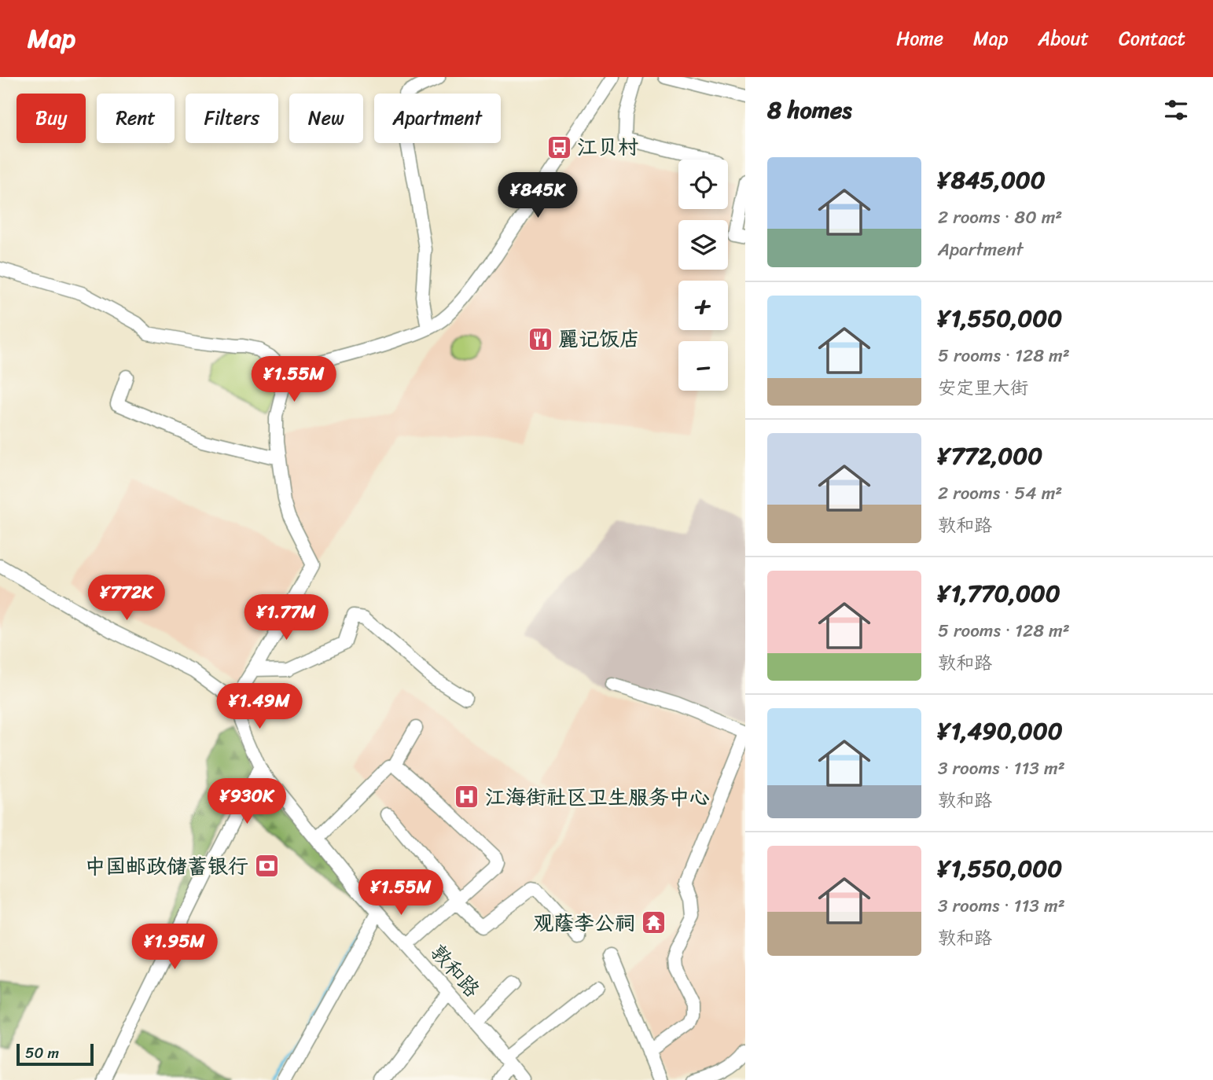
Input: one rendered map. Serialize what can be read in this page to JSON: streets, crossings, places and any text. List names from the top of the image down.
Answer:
{
  "streets": {
    "street": ["敦和路"]
  },
  "places": {
    "bus stop": ["江贝村"],
    "restaurant": ["麗记饭店"],
    "hospital": ["江海街社区卫生服务中心"],
    "bank": ["中国邮政储蓄银行"],
    "temple": ["观蔭李公祠"]
  },
  "scale_bar": "50 m",
  "page": {
    "header": "Map",
    "nav": [
      "Home",
      "Map",
      "About",
      "Contact"
    ],
    "heading": "8 homes",
    "chip": [
      "Buy",
      "Rent",
      "Filters",
      "New",
      "Apartment"
    ],
    "list": [
      {
        "name": "¥845,000",
        "note": "2 rooms · 80 m² · Apartment"
      },
      {
        "name": "¥1,550,000",
        "note": "5 rooms · 128 m² · 安定里大街"
      },
      {
        "name": "¥772,000",
        "note": "2 rooms · 54 m² · 敦和路"
      },
      {
        "name": "¥1,770,000",
        "note": "5 rooms · 128 m² · 敦和路"
      },
      {
        "name": "¥1,490,000",
        "note": "3 rooms · 113 m² · 敦和路"
      },
      {
        "name": "¥1,550,000",
        "note": "3 rooms · 113 m² · 敦和路"
      }
    ],
    "map_buttons": ["+", "−"],
    "price": [
      "¥845K",
      "¥1.55M",
      "¥772K",
      "¥1.77M",
      "¥1.49M",
      "¥930K",
      "¥1.55M",
      "¥1.95M"
    ],
    "scale": "50 m"
  }
}
